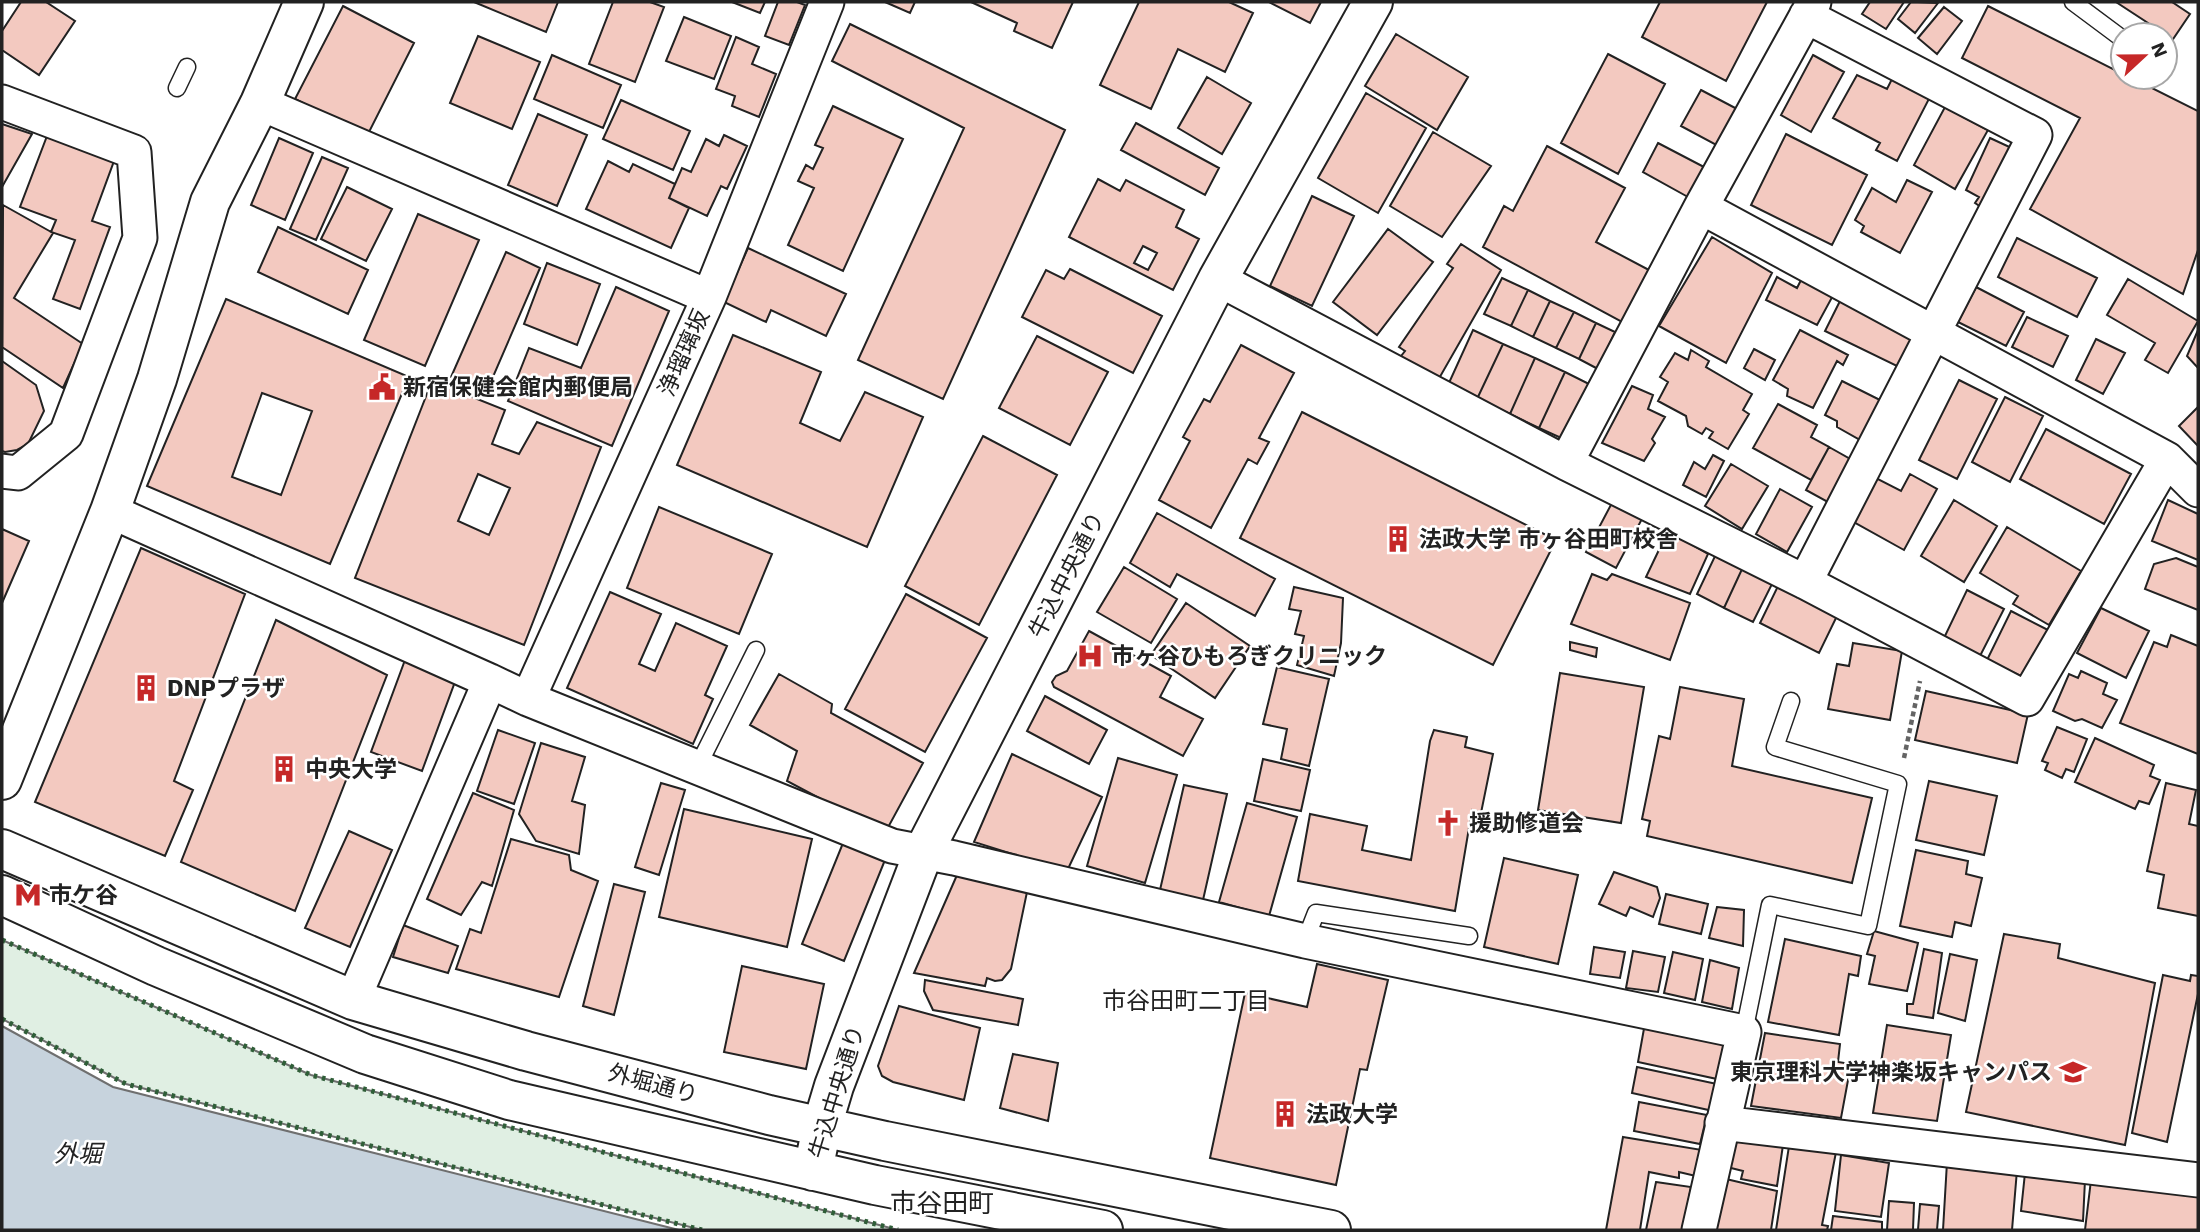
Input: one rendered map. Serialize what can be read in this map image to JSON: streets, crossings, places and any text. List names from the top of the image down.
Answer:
{
  "streets": {
    "main road": ["牛込中央通り", "外堀通り"],
    "street": ["浄瑠璃坂"]
  },
  "crossings": [
    ["牛込中央通り", "外堀通り"]
  ],
  "districts": ["市谷田町二丁目", "市谷田町"],
  "water": ["外堀"],
  "places": {
    "public building": ["新宿保健会館内郵便局"],
    "building": [
      "法政大学 市ヶ谷田町校舎",
      "DNPプラザ",
      "中央大学",
      "法政大学"
    ],
    "hospital": ["市ヶ谷ひもろぎクリニック"],
    "church": ["援助修道会"],
    "metro station": ["市ケ谷"],
    "school or university": ["東京理科大学神楽坂キャンパス"]
  },
  "north": "right"
}
